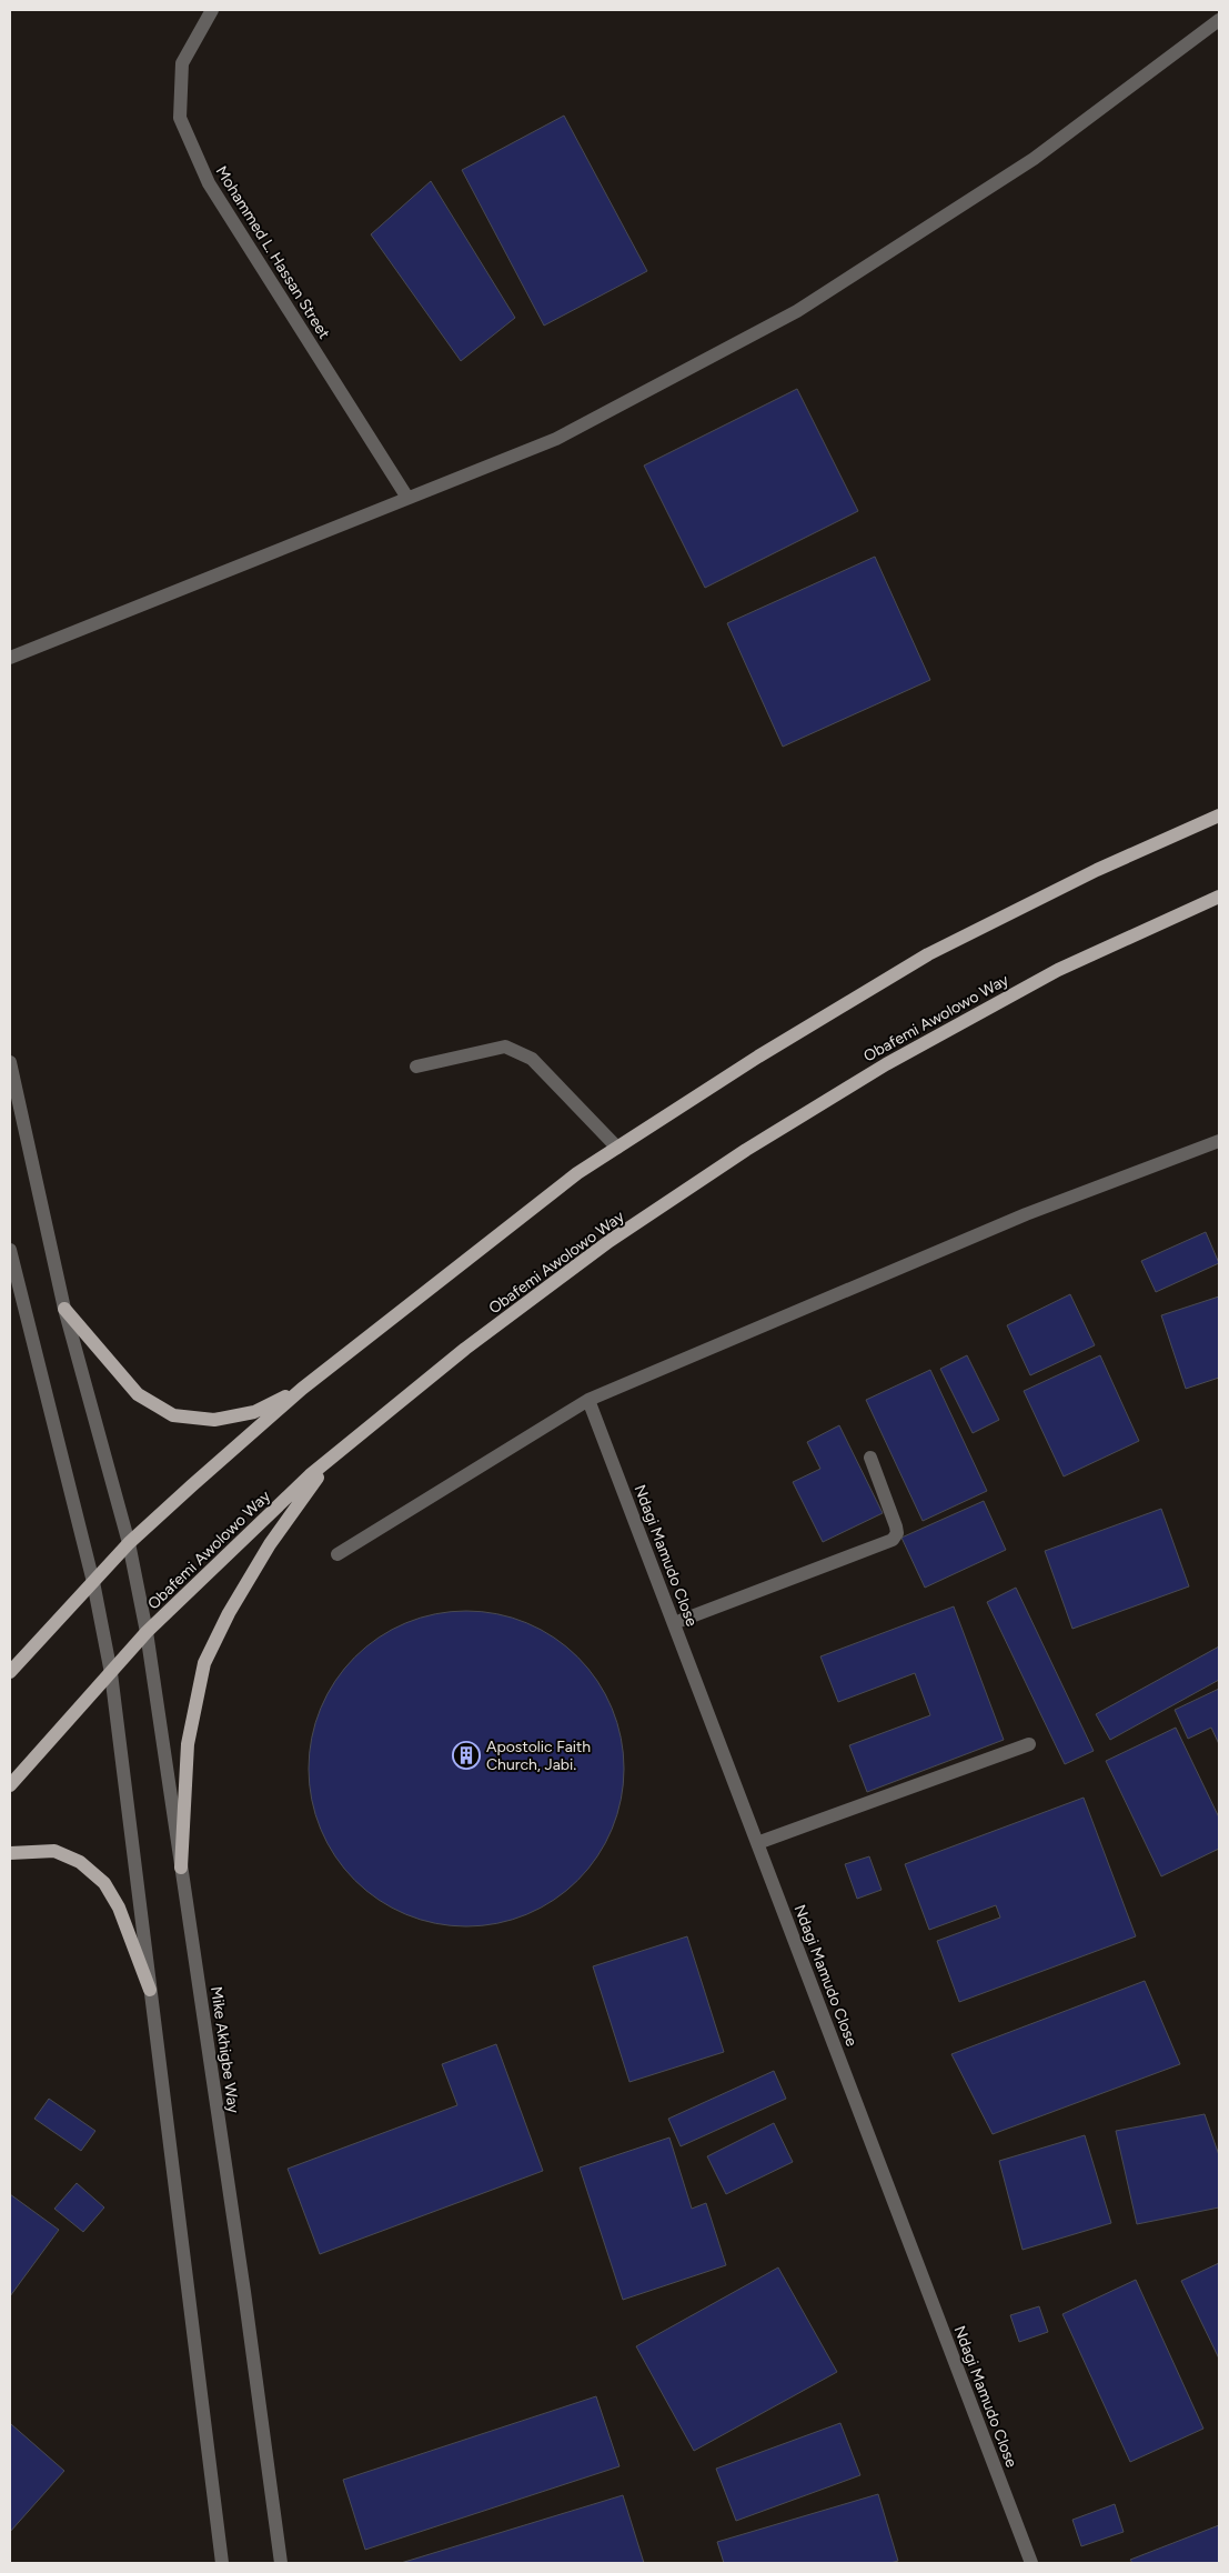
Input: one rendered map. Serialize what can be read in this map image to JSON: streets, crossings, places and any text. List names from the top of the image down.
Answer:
{
  "streets": {
    "main road": ["Obafemi Awolowo Way"],
    "street": ["Mohammed L. Hassan Street", "Ndagi Mamudo Close", "Mike Akhigbe Way"]
  },
  "crossings": [
    ["Obafemi Awolowo Way", "Mike Akhigbe Way"]
  ],
  "places": {
    "building": ["Apostolic Faith Church, Jabi."]
  }
}
